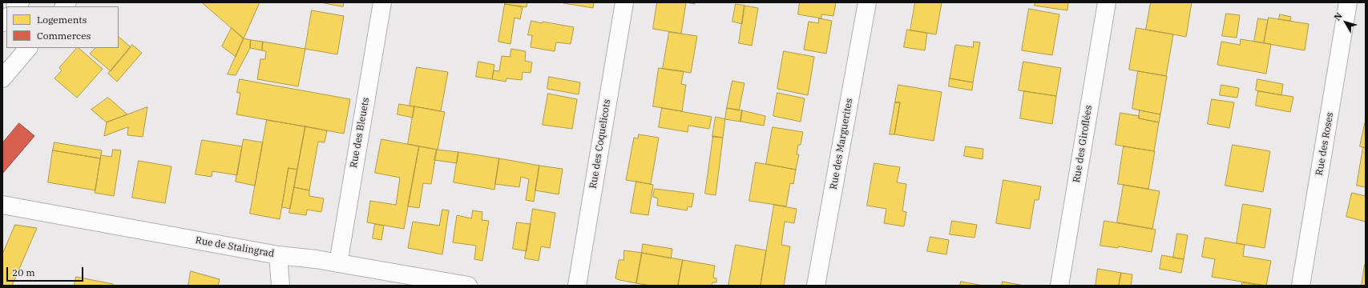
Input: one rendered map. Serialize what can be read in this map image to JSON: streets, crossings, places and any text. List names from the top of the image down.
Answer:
{
  "streets": {
    "street": [
      "Rue des Bleuets",
      "Rue des Coquelicots",
      "Rue des Marguerites",
      "Rue des Giroflées",
      "Rue des Roses",
      "Rue de Stalingrad"
    ]
  },
  "crossings": [
    ["Rue des Bleuets", "Rue de Stalingrad"]
  ],
  "legend": ["Logements", "Commerces"],
  "scale_bar": "20 m",
  "north": "top left"
}
